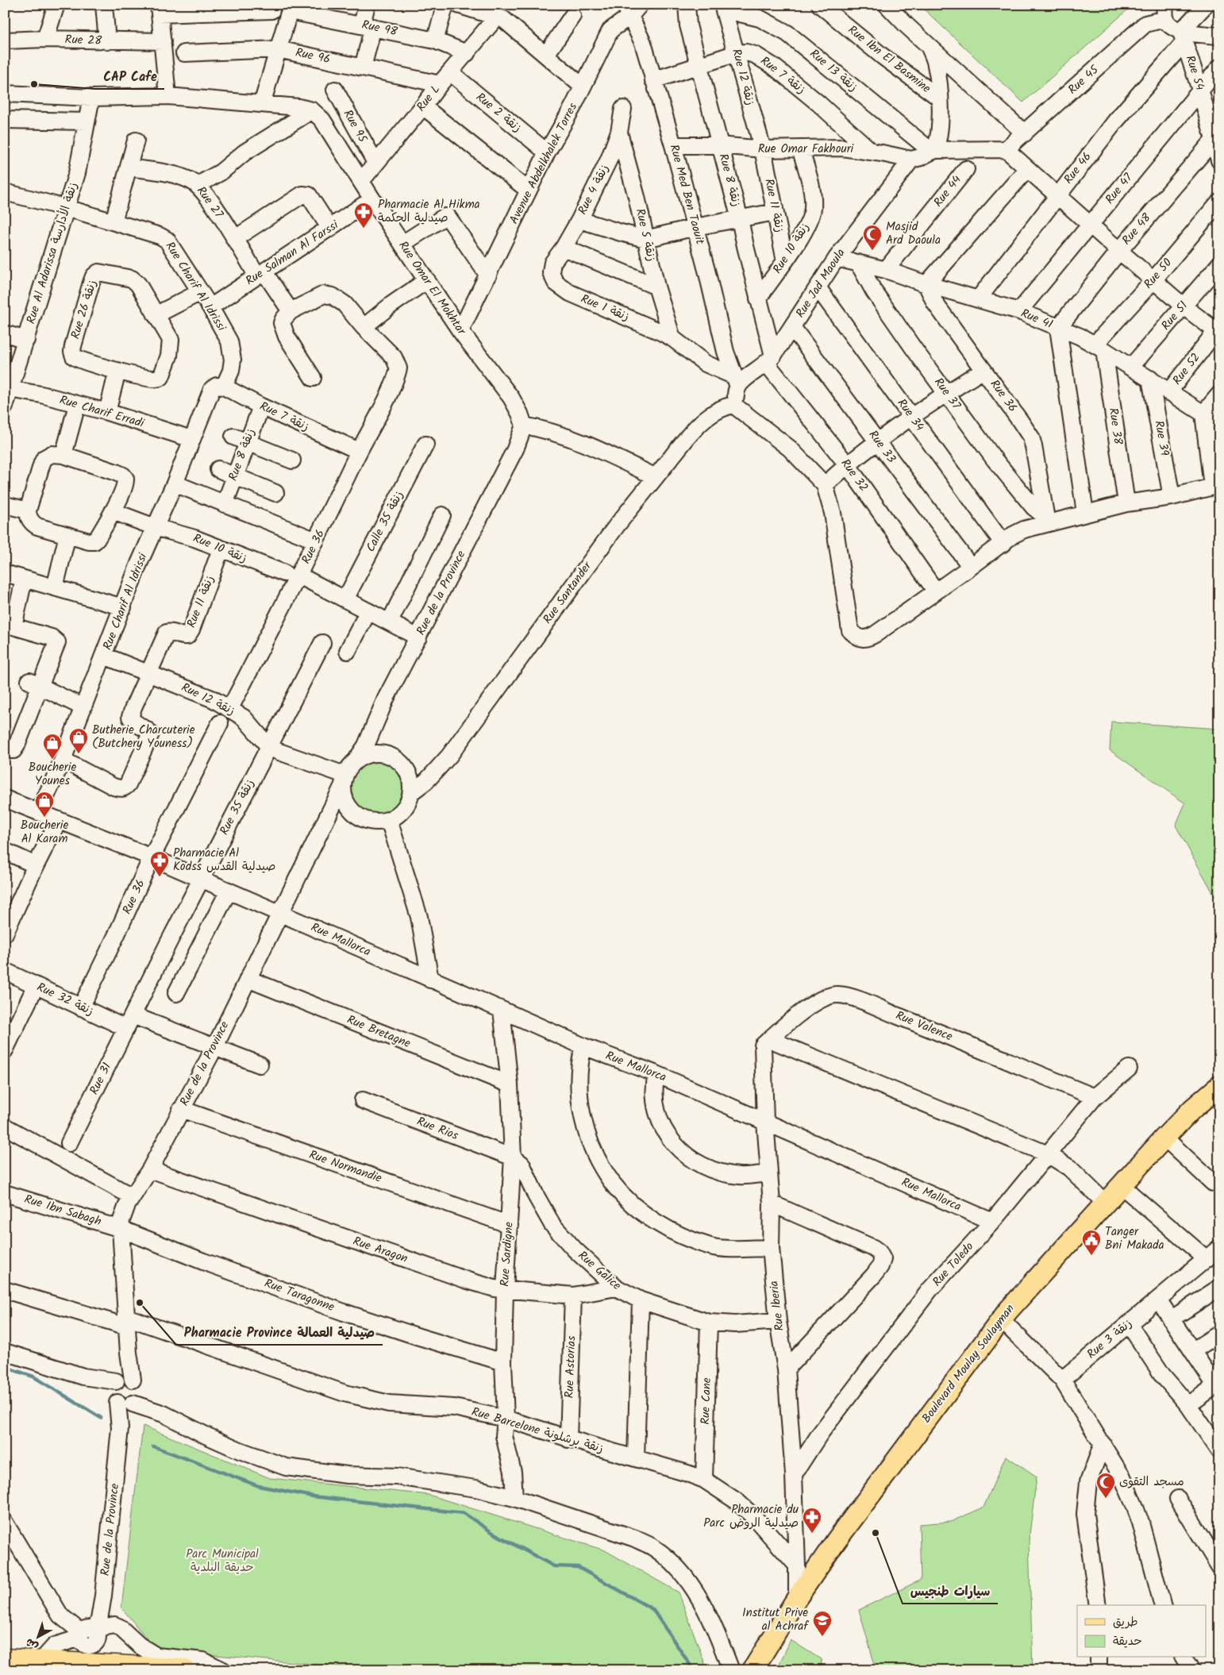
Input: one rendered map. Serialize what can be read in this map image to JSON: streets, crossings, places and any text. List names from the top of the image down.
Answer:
{
  "streets": {
    "main road": ["Boulevard Moulay Soulayman"],
    "street": [
      "Rue 98",
      "Rue 28",
      "Rue 96",
      "Rue Ibn El Basmine",
      "Rue 13 زنقة",
      "Rue 54",
      "Rue 7 زنقة",
      "Rue 12 زنقة",
      "Rue 45",
      "Rue L",
      "Rue 2 زنقة",
      "Rue 95",
      "Rue Omar Fakhouri",
      "Avenue Abdelkhalek Torres",
      "Rue 46",
      "Rue 8 زنقة",
      "Rue 47",
      "Rue 4 زنقة",
      "Rue 44",
      "Rue Med Ben Taouit",
      "Rue 27",
      "Rue 11 زنقة",
      "Rue 48",
      "Rue 5 زنقة",
      "Rue 10 زنقة",
      "Rue Al Adarissa زنقة الأدارسة",
      "Rue Salman Al Farssi",
      "Rue 50",
      "Rue Jad Maoula",
      "Rue Charif Al Idrissi",
      "Rue Omar El Mokhtar",
      "Rue 1 زنقة",
      "Rue 26 زنقة",
      "Rue 51",
      "Rue 41",
      "Rue 52",
      "Rue 37",
      "Rue 36",
      "Rue Charif Erradi",
      "Rue 34",
      "Rue 38",
      "Rue 39",
      "Rue 33",
      "Rue 32",
      "Calle 35 زنقة",
      "Rue de la Province",
      "Rue Santander",
      "Rue 35 زنقة",
      "Rue Mallorca",
      "Rue 32 زنقة",
      "Rue Valence",
      "Rue Bretagne",
      "Rue 31",
      "Rue Rios",
      "Rue Normandie",
      "Rue Ibn Sabagh",
      "Rue Aragon",
      "Rue Sardigne",
      "Rue Toledo",
      "Rue Galice",
      "Rue Taragonne",
      "Rue Iberia",
      "Rue 3 زنقة",
      "Rue Astorias",
      "Rue Cane",
      "Rue Barcelone زنقة برشلونة"
    ]
  },
  "crossings": [
    ["Rue 98", "Rue L"],
    ["Rue 96", "Rue L"],
    ["Rue 96", "Rue 2 زنقة"],
    ["Rue 13 زنقة", "Rue 12 زنقة"],
    ["Rue 13 زنقة", "Rue Omar Fakhouri"],
    ["Rue 54", "Rue 46"],
    ["Rue 54", "Rue 47"],
    ["Rue 54", "Rue 48"],
    ["Rue 7 زنقة", "Rue 12 زنقة"],
    ["Rue 7 زنقة", "Rue Omar Fakhouri"],
    ["Rue 7 زنقة", "Rue 8 زنقة"],
    ["Rue 7 زنقة", "Rue Med Ben Taouit"],
    ["Rue 7 زنقة", "Rue Charif Al Idrissi"],
    ["Rue 7 زنقة", "Rue 36"],
    ["Rue 12 زنقة", "Rue Omar Fakhouri"],
    ["Rue 12 زنقة", "Rue 11 زنقة"],
    ["Rue 12 زنقة", "Rue Charif Al Idrissi"],
    ["Rue 12 زنقة", "Rue 36"],
    ["Rue 12 زنقة", "Rue de la Province"],
    ["Rue 12 زنقة", "Rue Santander"],
    ["Rue 12 زنقة", "Rue 35 زنقة"],
    ["Rue 45", "Rue Omar Fakhouri"],
    ["Rue L", "Rue 2 زنقة"],
    ["Rue L", "Rue 95"],
    ["Rue L", "Rue Omar El Mokhtar"],
    ["Rue 2 زنقة", "Avenue Abdelkhalek Torres"],
    ["Rue Omar Fakhouri", "Rue 8 زنقة"],
    ["Rue Omar Fakhouri", "Rue Med Ben Taouit"],
    ["Rue Omar Fakhouri", "Rue 11 زنقة"],
    ["Rue Omar Fakhouri", "Rue 10 زنقة"],
    ["Rue Omar Fakhouri", "Rue Jad Maoula"],
    ["Avenue Abdelkhalek Torres", "Rue Med Ben Taouit"],
    ["Avenue Abdelkhalek Torres", "Rue Omar El Mokhtar"],
    ["Rue 46", "Rue 41"],
    ["Rue 8 زنقة", "Rue 10 زنقة"],
    ["Rue 8 زنقة", "Rue Jad Maoula"],
    ["Rue 8 زنقة", "Rue 32"],
    ["Rue 47", "Rue 41"],
    ["Rue 4 زنقة", "Rue 5 زنقة"],
    ["Rue 4 زنقة", "Rue 1 زنقة"],
    ["Rue 44", "Rue 41"],
    ["Rue Med Ben Taouit", "Rue Jad Maoula"],
    ["Rue Med Ben Taouit", "Rue 1 زنقة"],
    ["Rue 27", "Rue Salman Al Farssi"],
    ["Rue 11 زنقة", "Rue 10 زنقة"],
    ["Rue 48", "Rue 41"],
    ["Rue 5 زنقة", "Rue 1 زنقة"],
    ["Rue 10 زنقة", "Rue Charif Al Idrissi"],
    ["Rue 10 زنقة", "Rue 36"],
    ["Rue 10 زنقة", "Calle 35 زنقة"],
    ["Rue 10 زنقة", "Rue de la Province"],
    ["Rue Al Adarissa زنقة الأدارسة", "Rue Charif Al Idrissi"],
    ["Rue Al Adarissa زنقة الأدارسة", "Rue Charif Erradi"],
    ["Rue Salman Al Farssi", "Rue Charif Al Idrissi"],
    ["Rue Salman Al Farssi", "Rue Omar El Mokhtar"],
    ["Rue 50", "Rue 41"],
    ["Rue 50", "Rue 38"],
    ["Rue Jad Maoula", "Rue 1 زنقة"],
    ["Rue Jad Maoula", "Rue 41"],
    ["Rue Jad Maoula", "Rue 34"],
    ["Rue Jad Maoula", "Rue 33"],
    ["Rue Jad Maoula", "Rue 32"],
    ["Rue Charif Al Idrissi", "Rue Charif Erradi"],
    ["Rue Charif Al Idrissi", "Rue Mallorca"],
    ["Rue Omar El Mokhtar", "Rue de la Province"],
    ["Rue 51", "Rue 41"],
    ["Rue 41", "Rue 52"],
    ["Rue 41", "Rue 37"],
    ["Rue 41", "Rue 36"],
    ["Rue 41", "Rue 38"],
    ["Rue 41", "Rue 39"],
    ["Rue 37", "Rue 36"],
    ["Rue 36", "Rue Mallorca"],
    ["Rue 36", "Rue 32 زنقة"],
    ["Rue de la Province", "Rue Santander"],
    ["Rue de la Province", "Rue Mallorca"],
    ["Rue de la Province", "Rue 32 زنقة"],
    ["Rue de la Province", "Rue Bretagne"],
    ["Rue de la Province", "Rue Normandie"],
    ["Rue de la Province", "Rue Ibn Sabagh"],
    ["Rue de la Province", "Rue Aragon"],
    ["Rue de la Province", "Rue Taragonne"],
    ["Rue de la Province", "Rue Barcelone زنقة برشلونة"],
    ["Rue 35 زنقة", "Rue Mallorca"],
    ["Rue 35 زنقة", "Rue 32 زنقة"],
    ["Rue 35 زنقة", "Rue 31"],
    ["Rue Mallorca", "Rue Sardigne"],
    ["Rue Mallorca", "Rue Toledo"],
    ["Rue Mallorca", "Rue Iberia"],
    ["Rue 32 زنقة", "Rue 31"],
    ["Rue Valence", "Rue Toledo"],
    ["Rue Valence", "Rue Iberia"],
    ["Rue Bretagne", "Rue Sardigne"],
    ["Rue Rios", "Rue Sardigne"],
    ["Rue Rios", "Rue Galice"],
    ["Rue Normandie", "Rue Sardigne"],
    ["Rue Ibn Sabagh", "Rue Taragonne"],
    ["Rue Aragon", "Rue Sardigne"],
    ["Rue Aragon", "Rue Galice"],
    ["Rue Aragon", "Rue Astorias"],
    ["Rue Sardigne", "Rue Galice"],
    ["Rue Sardigne", "Rue Taragonne"],
    ["Rue Sardigne", "Rue Barcelone زنقة برشلونة"],
    ["Rue Toledo", "Rue Iberia"],
    ["Rue Galice", "Rue Iberia"],
    ["Rue Galice", "Rue Cane"],
    ["Rue Iberia", "Rue Barcelone زنقة برشلونة"],
    ["Rue Astorias", "Rue Barcelone زنقة برشلونة"],
    ["Rue Cane", "Rue Barcelone زنقة برشلونة"]
  ],
  "parks": ["Parc Municipal حديقة البلدية"],
  "places": {
    "other": ["CAP Cafe", "Pharmacie Province صيدلية العمالة", "سيارات طنجيس"],
    "pharmacy": ["Pharmacie Al Hikma صيدلية الحكمة", "Pharmacie Al Kodss صيدلية القدس", "Pharmacie du Parc صيدلية الروض"],
    "mosque": ["Masjid Ard Daoula", "مسجد التقوى"],
    "shop": ["Butherie Charcuterie (Butchery Youness)", "Boucherie Younes", "Boucherie Al Karam"],
    "public building": ["Tanger Bni Makada"],
    "school or university": ["Institut Prive al Achraf"]
  },
  "legend": ["طريق", "حديقة"],
  "north": "bottom left"
}
